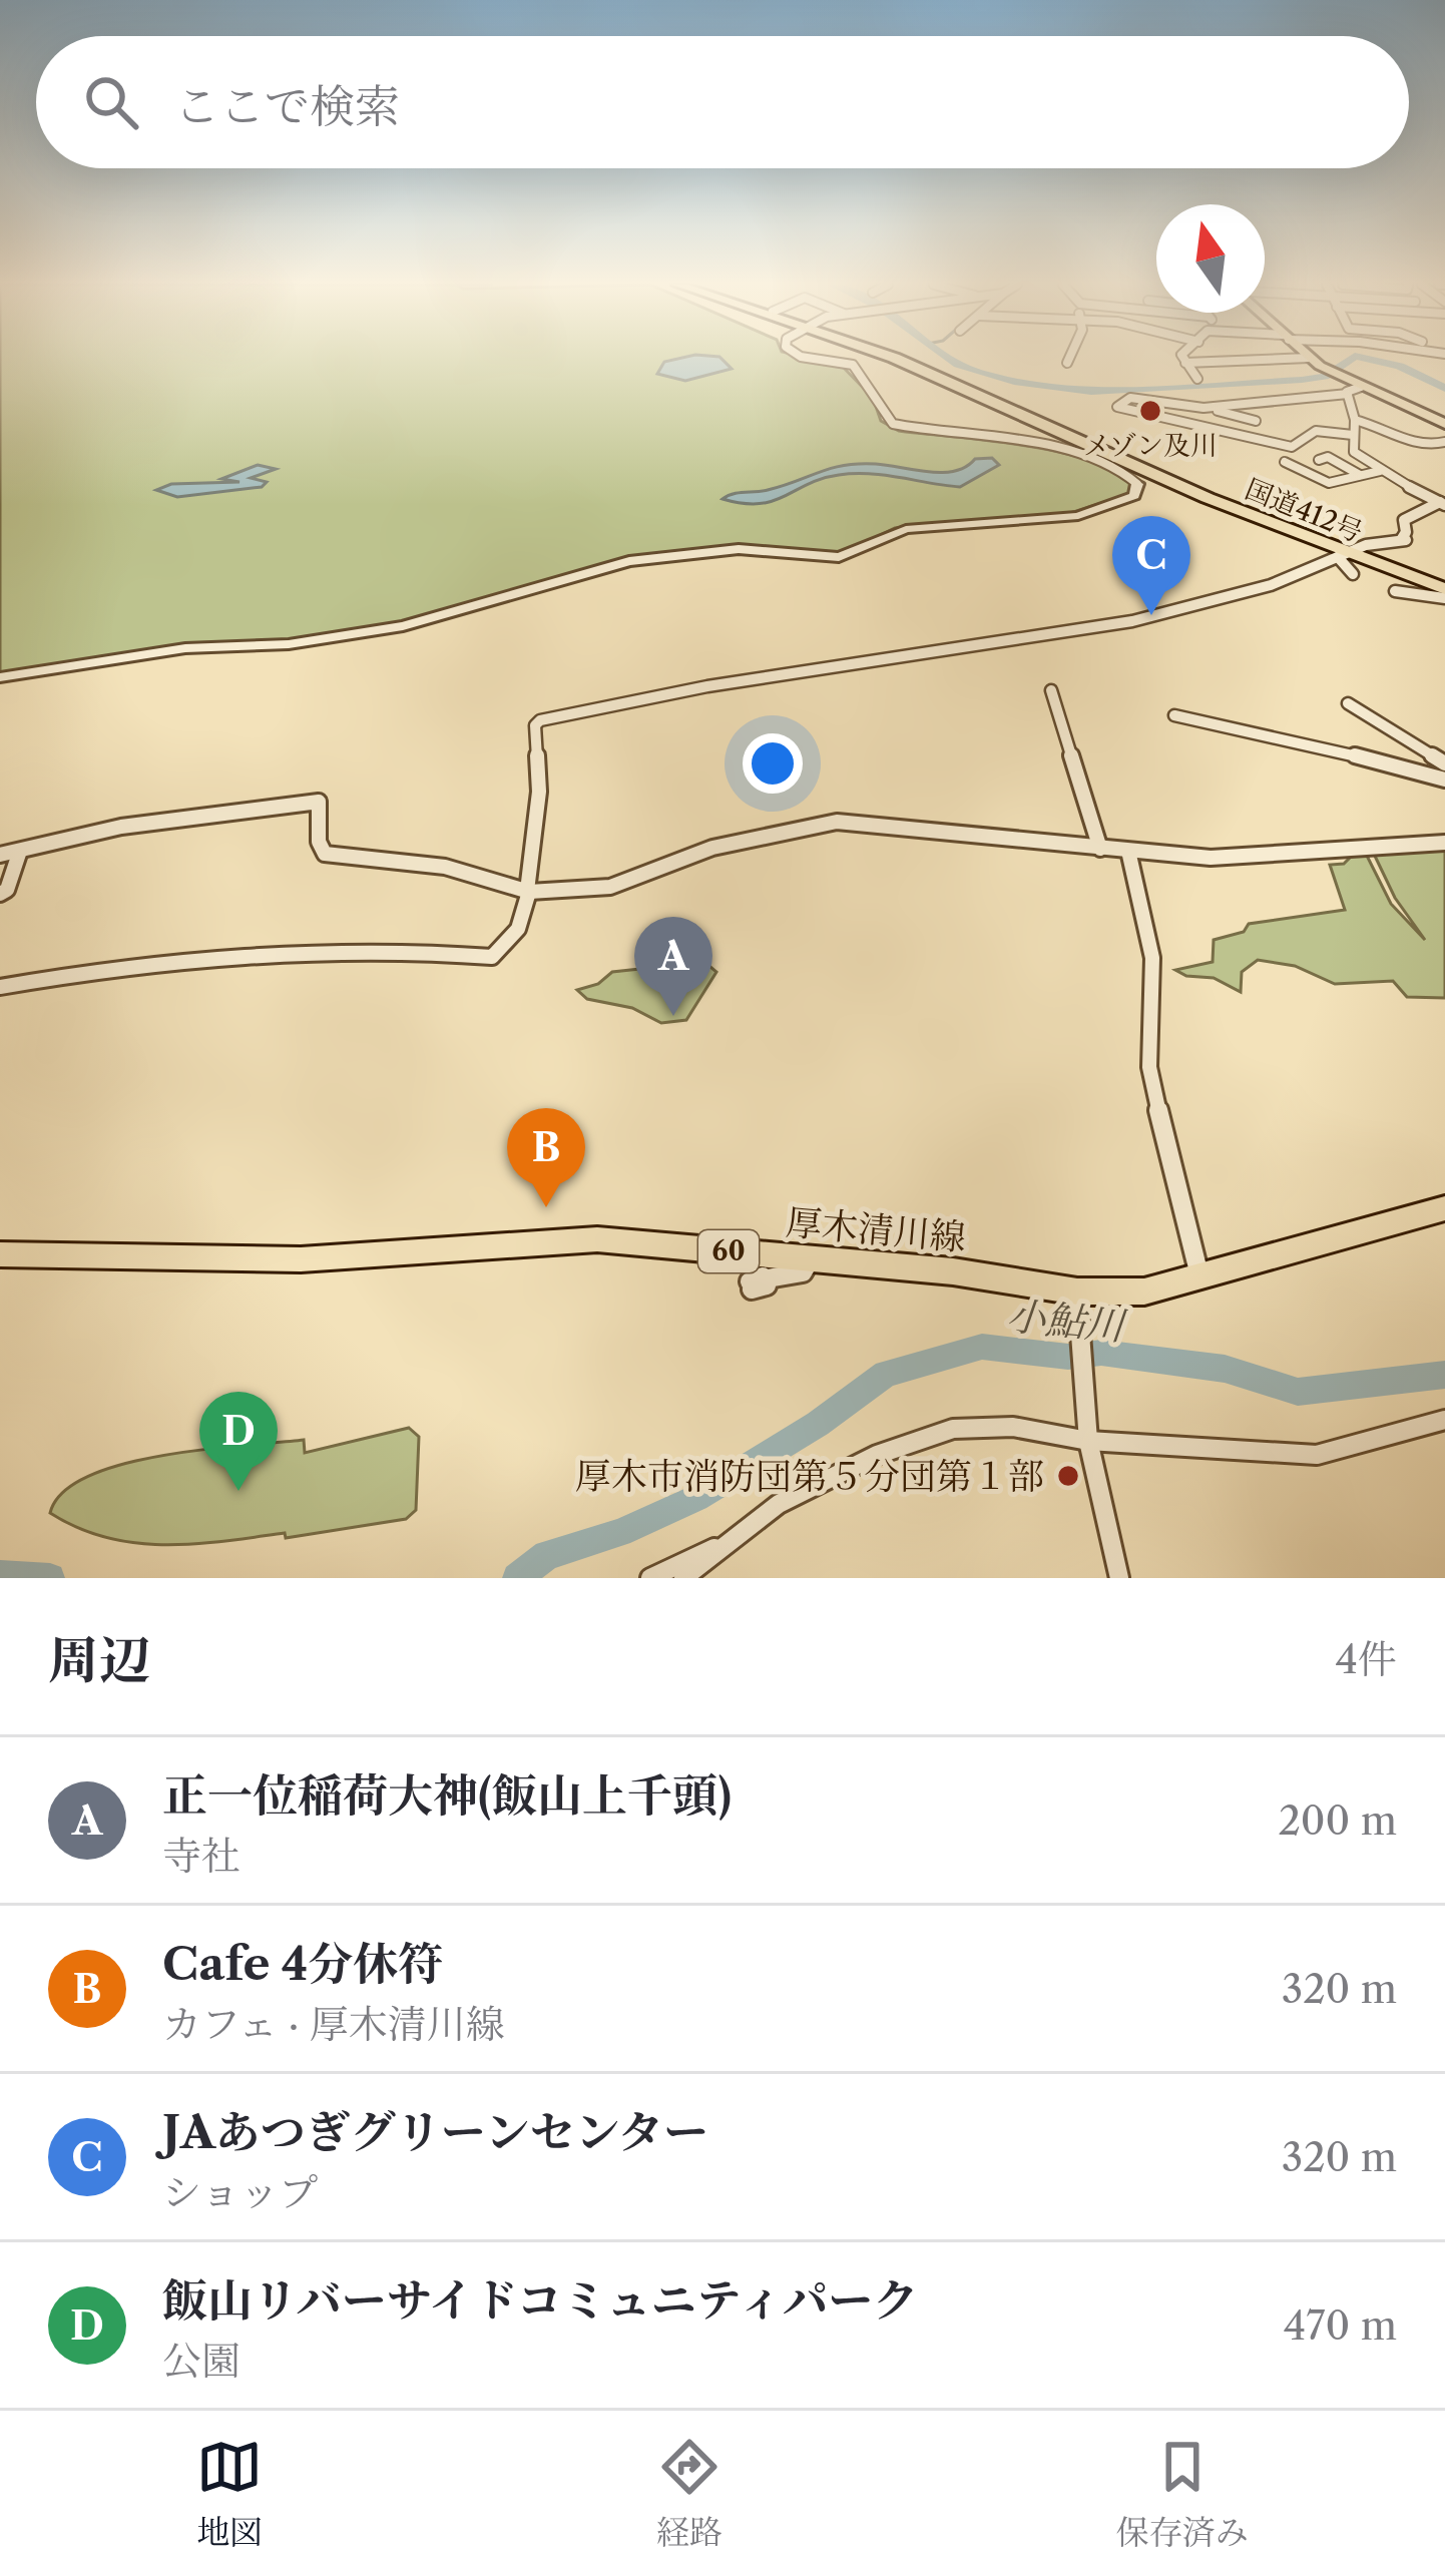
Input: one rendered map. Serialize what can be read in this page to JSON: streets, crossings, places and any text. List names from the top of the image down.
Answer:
{
  "streets": {
    "highway": ["国道412号"],
    "main road": ["厚木清川線", "60"]
  },
  "water": ["小鮎川"],
  "places": ["メゾン及川", "厚木市消防団第５分団第１部"],
  "north": "top",
  "page": {
    "search": "ここで検索",
    "pins": [
      "C",
      "A",
      "B",
      "D"
    ],
    "heading": ["周辺", "4件"],
    "list": [
      {
        "mark": "A",
        "name": "正一位稲荷大神(飯山上千頭)",
        "note": "寺社",
        "value": "200 m"
      },
      {
        "mark": "B",
        "name": "Cafe 4分休符",
        "note": "カフェ · 厚木清川線",
        "value": "320 m"
      },
      {
        "mark": "C",
        "name": "JAあつぎグリーンセンター",
        "note": "ショップ",
        "value": "320 m"
      },
      {
        "mark": "D",
        "name": "飯山リバーサイドコミュニティパーク",
        "note": "公園",
        "value": "470 m"
      }
    ],
    "nav": ["地図", "経路", "保存済み"]
  }
}
